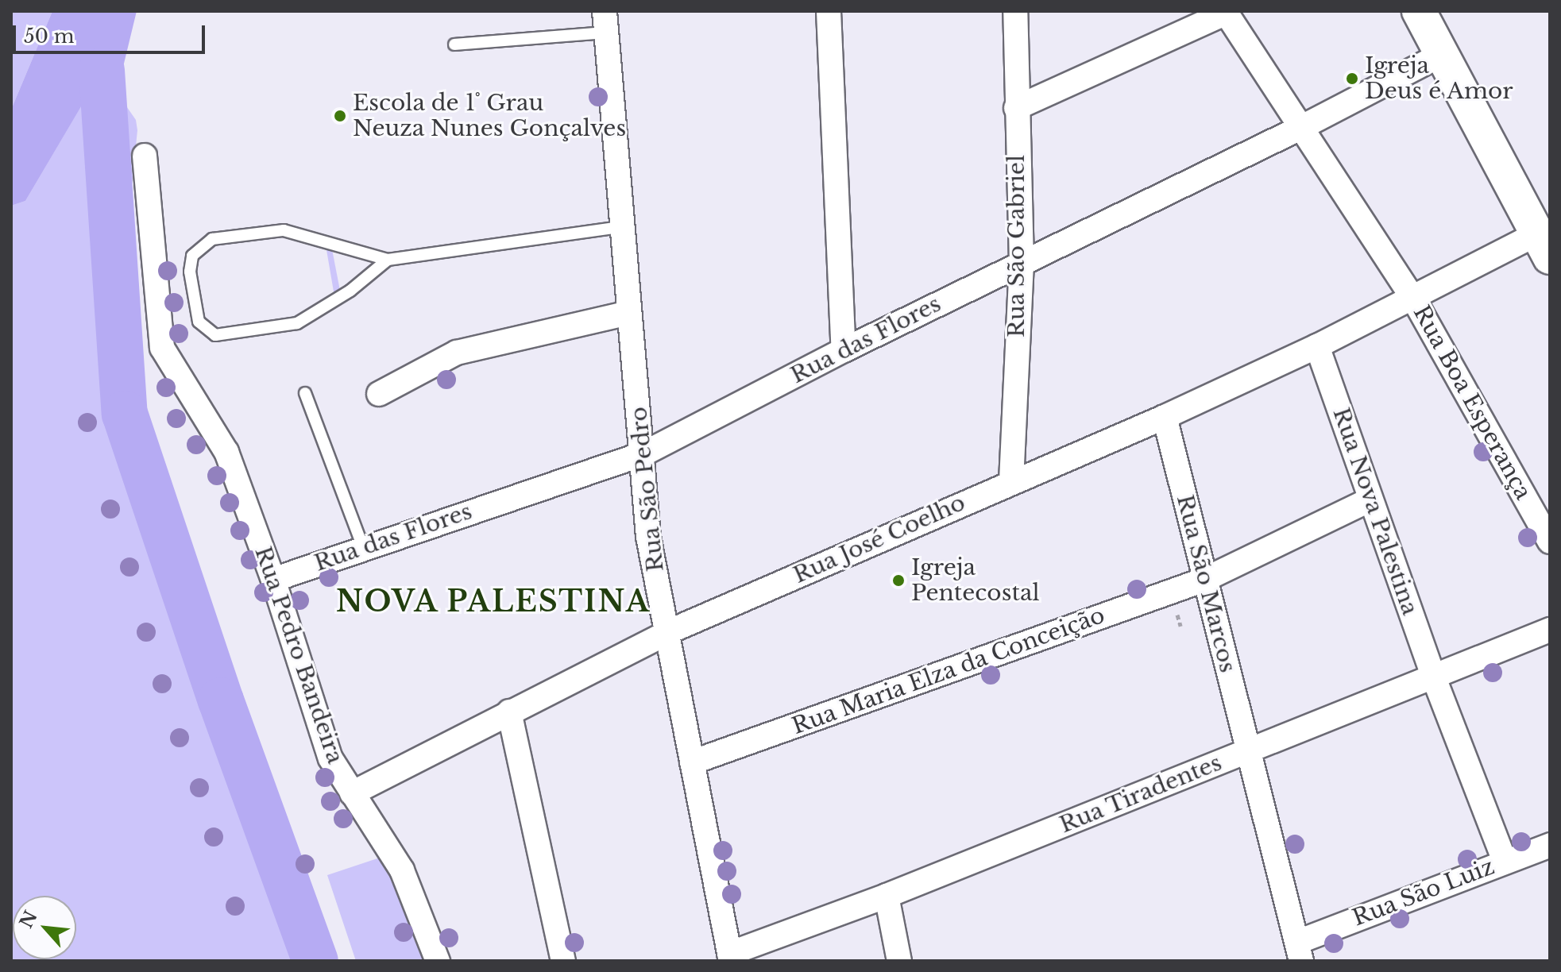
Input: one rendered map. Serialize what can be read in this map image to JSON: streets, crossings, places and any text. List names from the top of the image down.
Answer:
{
  "streets": {
    "street": [
      "Rua São Gabriel",
      "Rua das Flores",
      "Rua Boa Esperança",
      "Rua São Pedro",
      "Rua Nova Palestina",
      "Rua José Coelho",
      "Rua São Marcos",
      "Rua Pedro Bandeira",
      "Rua Maria Elza da Conceição",
      "Rua Tiradentes",
      "Rua São Luiz"
    ]
  },
  "crossings": [
    ["Rua São Gabriel", "Rua das Flores"],
    ["Rua São Gabriel", "Rua José Coelho"],
    ["Rua das Flores", "Rua São Pedro"],
    ["Rua das Flores", "Rua Pedro Bandeira"],
    ["Rua Boa Esperança", "Rua José Coelho"],
    ["Rua São Pedro", "Rua José Coelho"],
    ["Rua São Pedro", "Rua Maria Elza da Conceição"],
    ["Rua São Pedro", "Rua Tiradentes"],
    ["Rua Nova Palestina", "Rua José Coelho"],
    ["Rua Nova Palestina", "Rua Maria Elza da Conceição"],
    ["Rua Nova Palestina", "Rua Tiradentes"],
    ["Rua Nova Palestina", "Rua São Luiz"],
    ["Rua José Coelho", "Rua São Marcos"],
    ["Rua José Coelho", "Rua Pedro Bandeira"],
    ["Rua São Marcos", "Rua Maria Elza da Conceição"],
    ["Rua São Marcos", "Rua Tiradentes"],
    ["Rua São Marcos", "Rua São Luiz"]
  ],
  "districts": ["NOVA PALESTINA"],
  "places": ["Igreja Deus é Amor", "Escola de 1˚ Grau Neuza Nunes Gonçalves", "Igreja Pentecostal"],
  "scale_bar": "50 m",
  "north": "top left"
}
